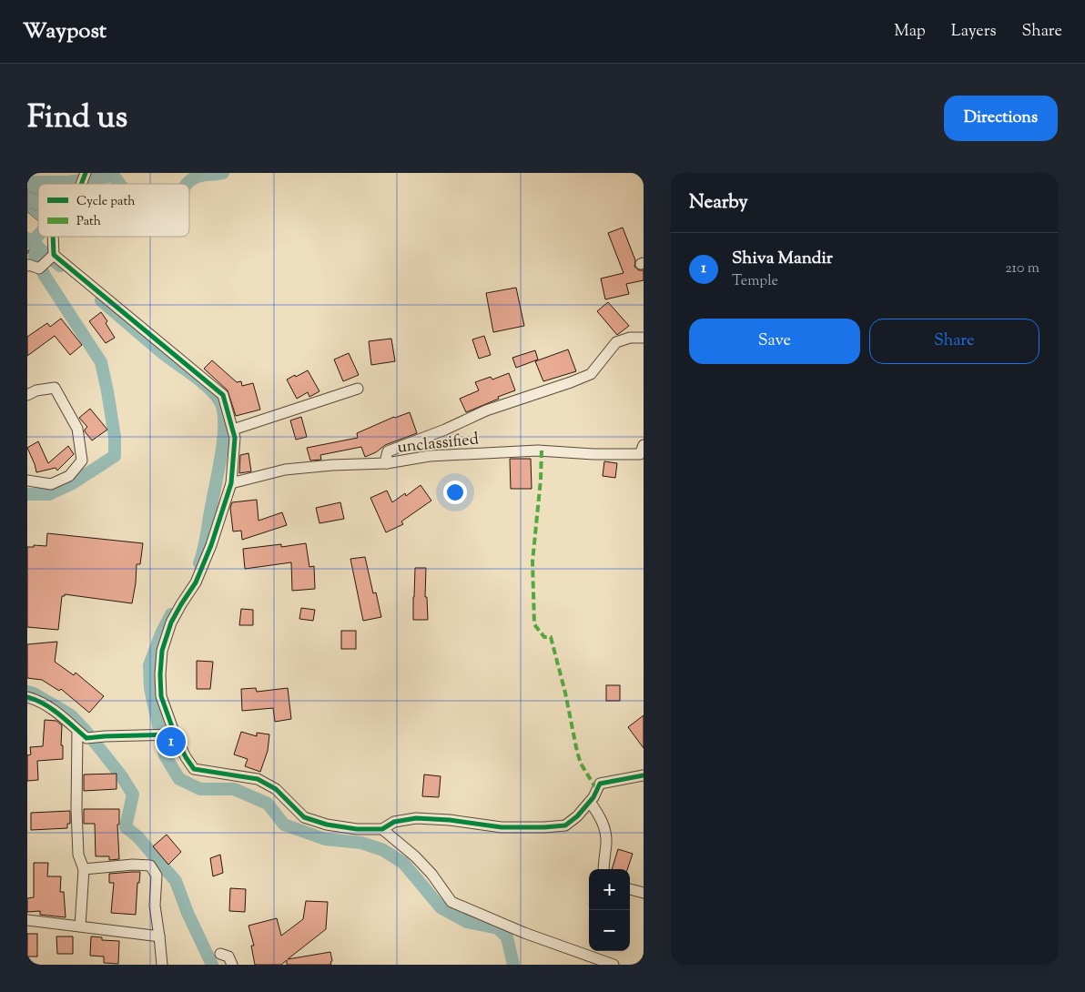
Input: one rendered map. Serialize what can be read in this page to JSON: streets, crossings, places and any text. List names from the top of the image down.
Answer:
{
  "streets": {
    "street": ["unclassified"]
  },
  "legend": ["Cycle path", "Path"],
  "page": {
    "header": "Waypost",
    "nav": ["Map", "Layers", "Share"],
    "title": "Find us",
    "buttons": [
      "Directions",
      ["Save", "Share"]
    ],
    "heading": "Nearby",
    "list": [
      {
        "mark": "1",
        "name": "Shiva Mandir",
        "note": "Temple",
        "value": "210 m"
      }
    ],
    "pins": "1",
    "map_buttons": ["+", "−"]
  }
}
